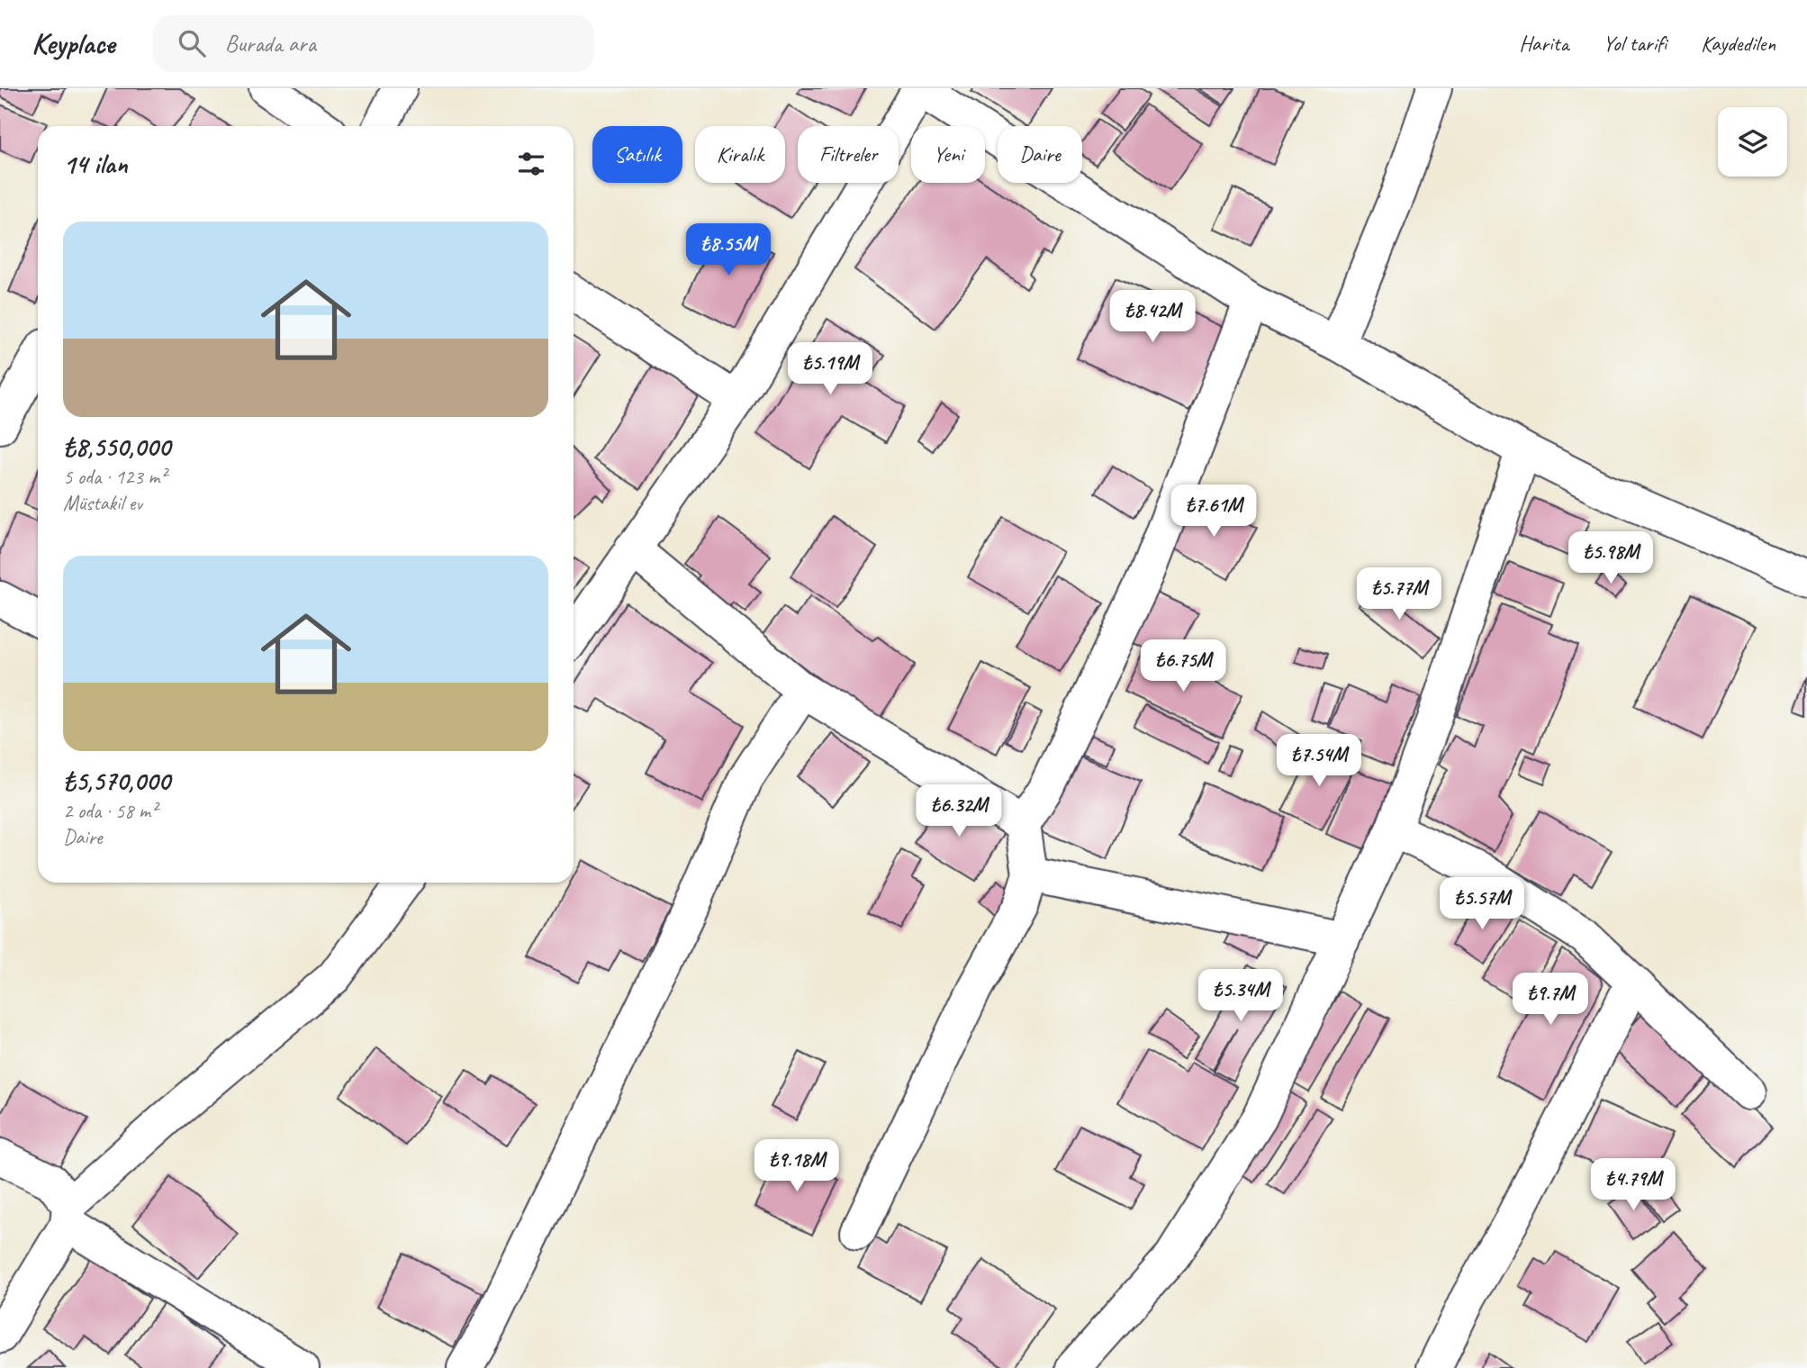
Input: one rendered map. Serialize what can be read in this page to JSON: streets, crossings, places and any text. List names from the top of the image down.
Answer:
{
  "page": {
    "header": "Keyplace",
    "search": "Burada ara",
    "nav": ["Harita", "Yol tarifi", "Kaydedilen"],
    "chip": [
      "Satılık",
      "Kiralık",
      "Filtreler",
      "Yeni",
      "Daire"
    ],
    "heading": "14 ilan",
    "list": [
      {
        "name": "₺8,550,000",
        "note": "5 oda · 123 m² · Müstakil ev"
      },
      {
        "name": "₺5,570,000",
        "note": "2 oda · 58 m² · Daire"
      }
    ],
    "price": [
      "₺8.55M",
      "₺8.42M",
      "₺5.19M",
      "₺7.61M",
      "₺5.98M",
      "₺5.77M",
      "₺6.75M",
      "₺7.54M",
      "₺6.32M",
      "₺5.57M",
      "₺5.34M",
      "₺9.7M",
      "₺9.18M",
      "₺4.79M"
    ]
  }
}
